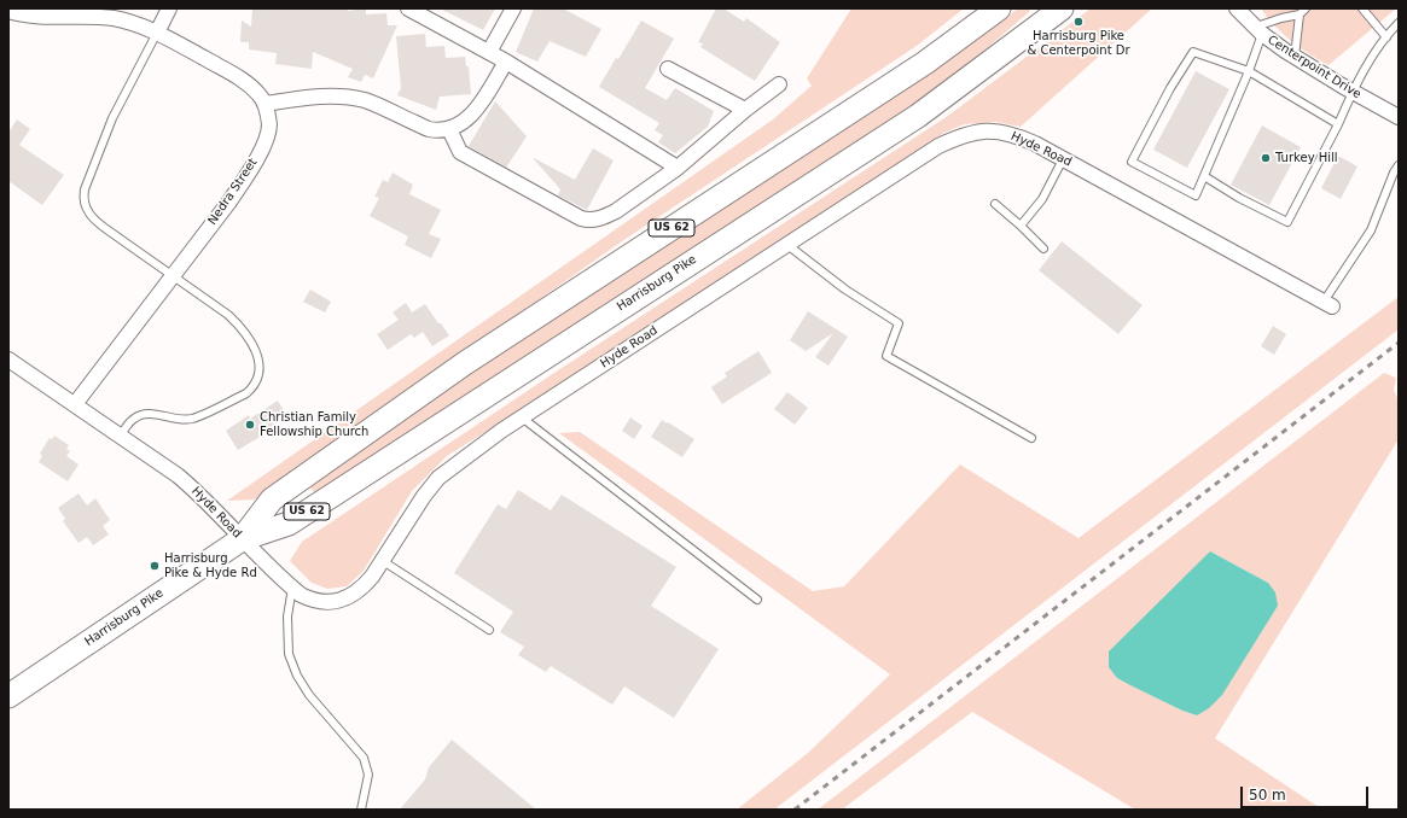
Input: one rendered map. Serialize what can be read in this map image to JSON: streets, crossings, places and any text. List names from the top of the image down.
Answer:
{
  "streets": {
    "main road": ["US 62", "Harrisburg Pike"],
    "street": ["Centerpoint Drive", "Hyde Road", "Nedra Street"]
  },
  "crossings": [
    ["Hyde Road", "Nedra Street"],
    ["Hyde Road", "Harrisburg Pike"]
  ],
  "places": [
    "Harrisburg Pike & Centerpoint Dr",
    "Turkey Hill",
    "Christian Family Fellowship Church",
    "Harrisburg Pike & Hyde Rd"
  ],
  "scale_bar": "50 m"
}
